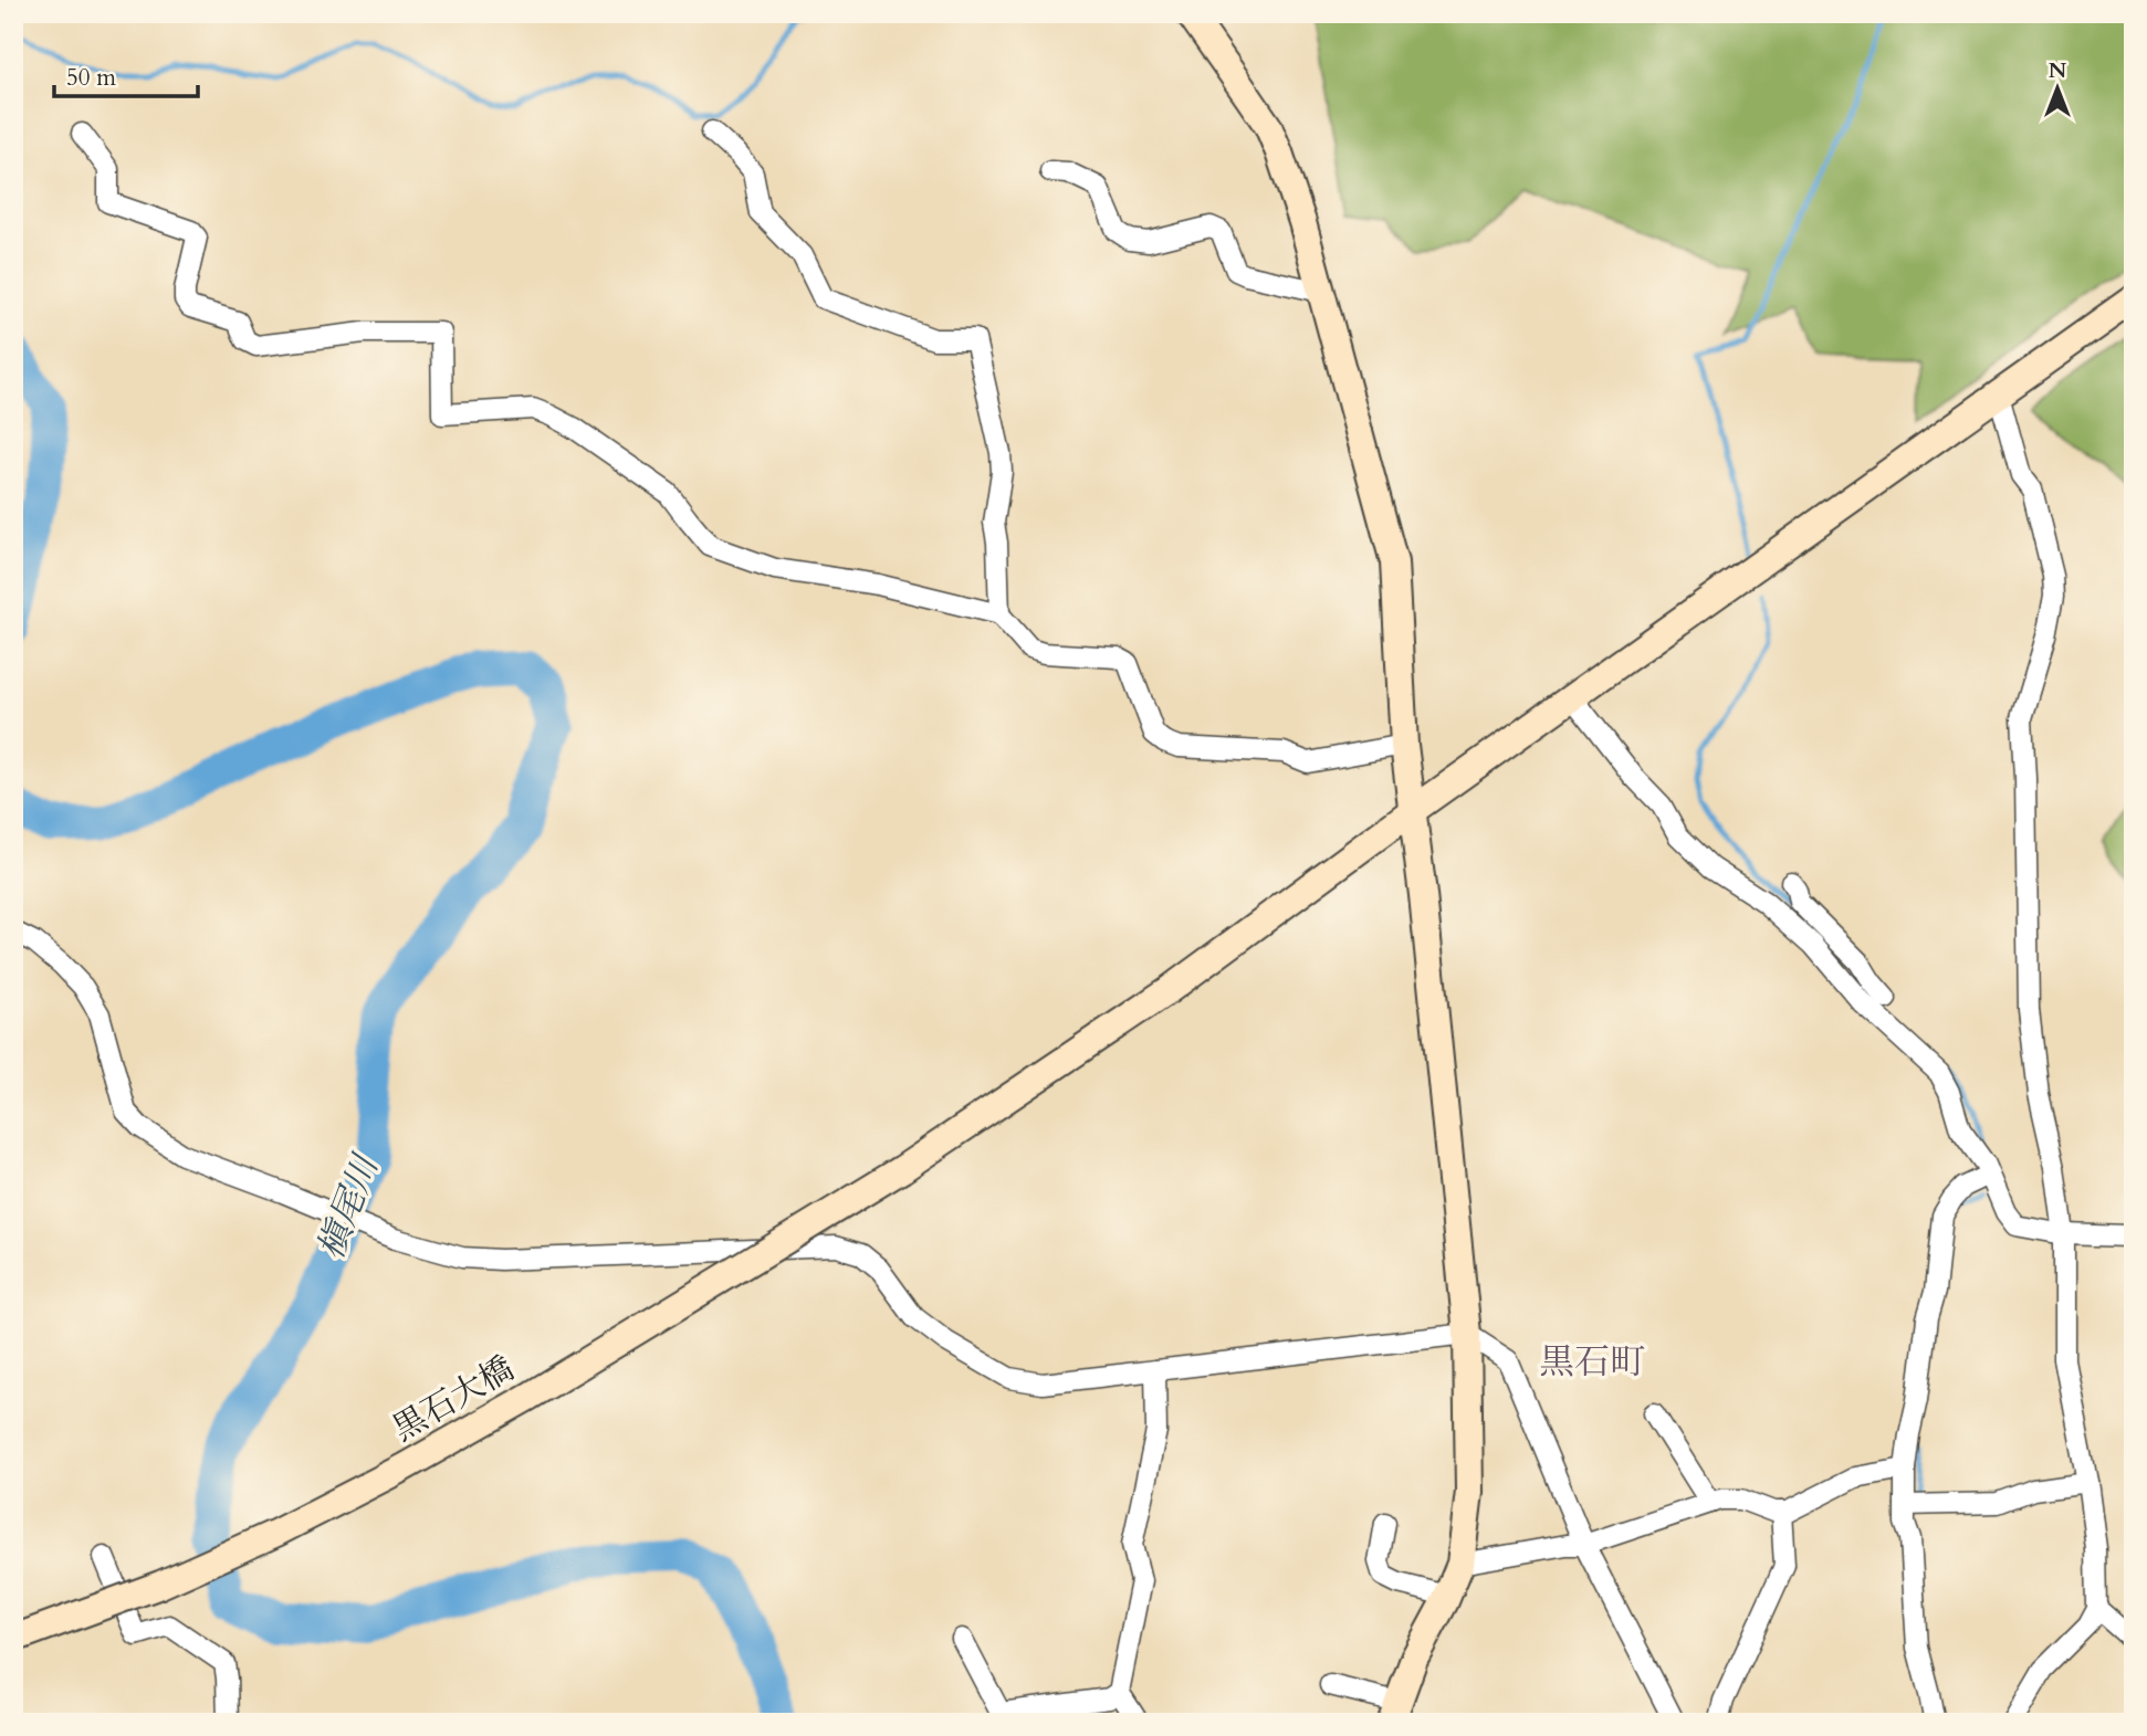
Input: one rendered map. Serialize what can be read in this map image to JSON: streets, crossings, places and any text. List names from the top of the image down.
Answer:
{
  "streets": {
    "street": ["黒石大橋"]
  },
  "districts": ["黒石町"],
  "water": ["槇尾川"],
  "scale_bar": "50 m",
  "north": "top"
}
